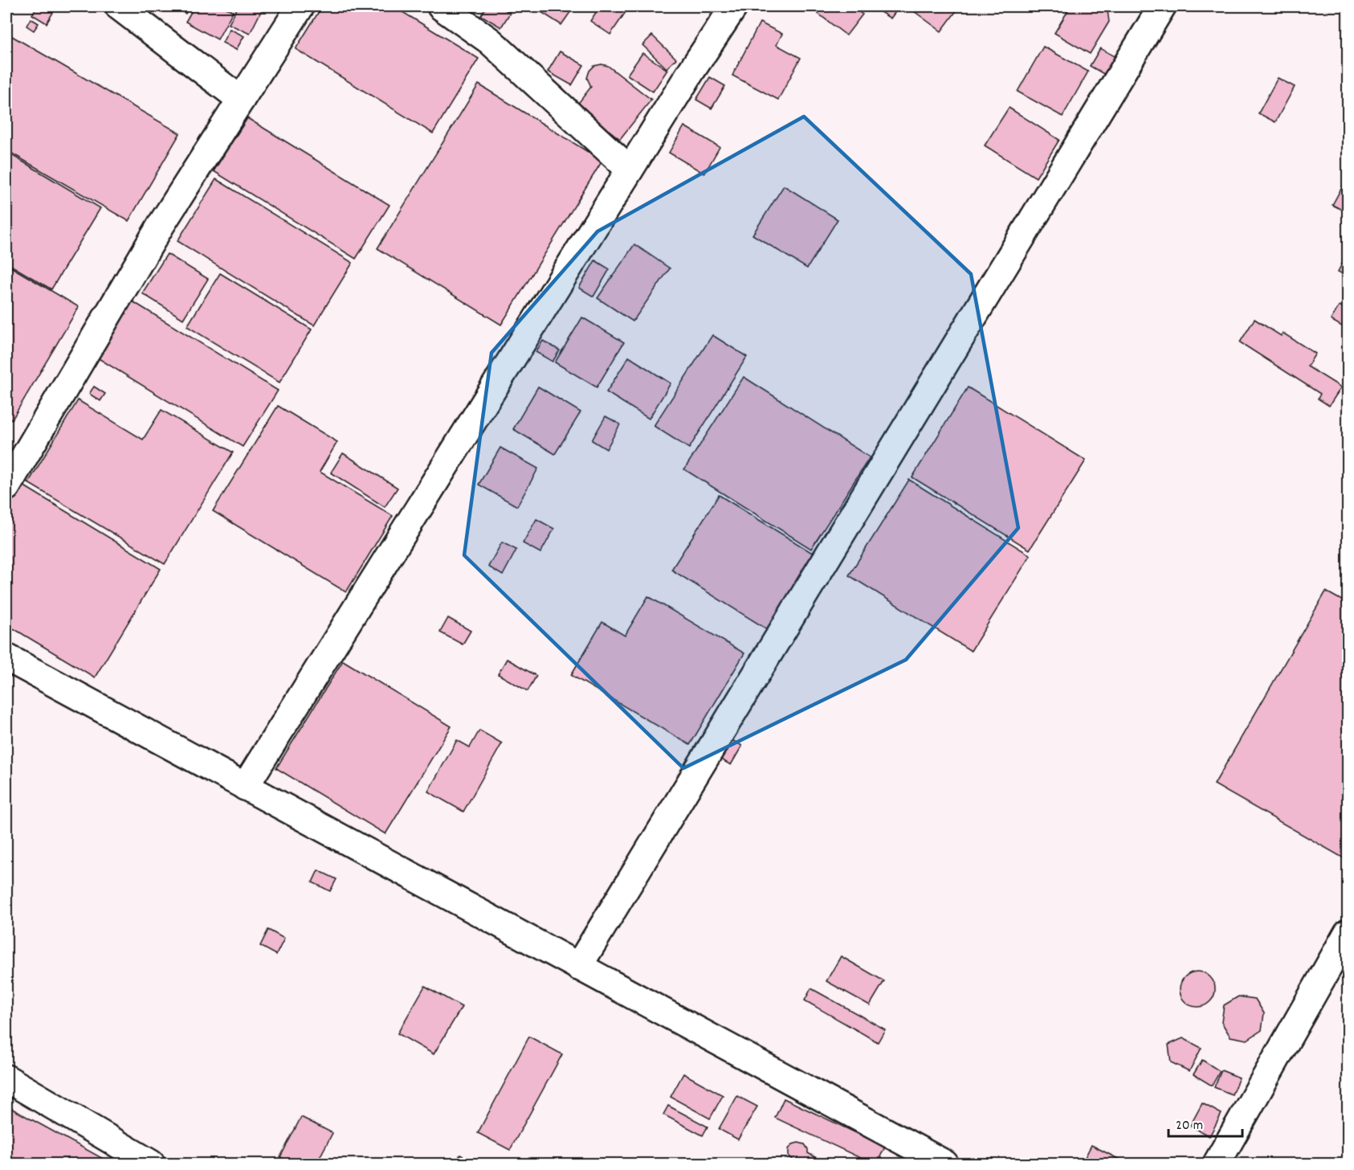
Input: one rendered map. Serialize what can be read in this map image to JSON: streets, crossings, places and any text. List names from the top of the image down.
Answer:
{
  "scale_bar": "20 m"
}
